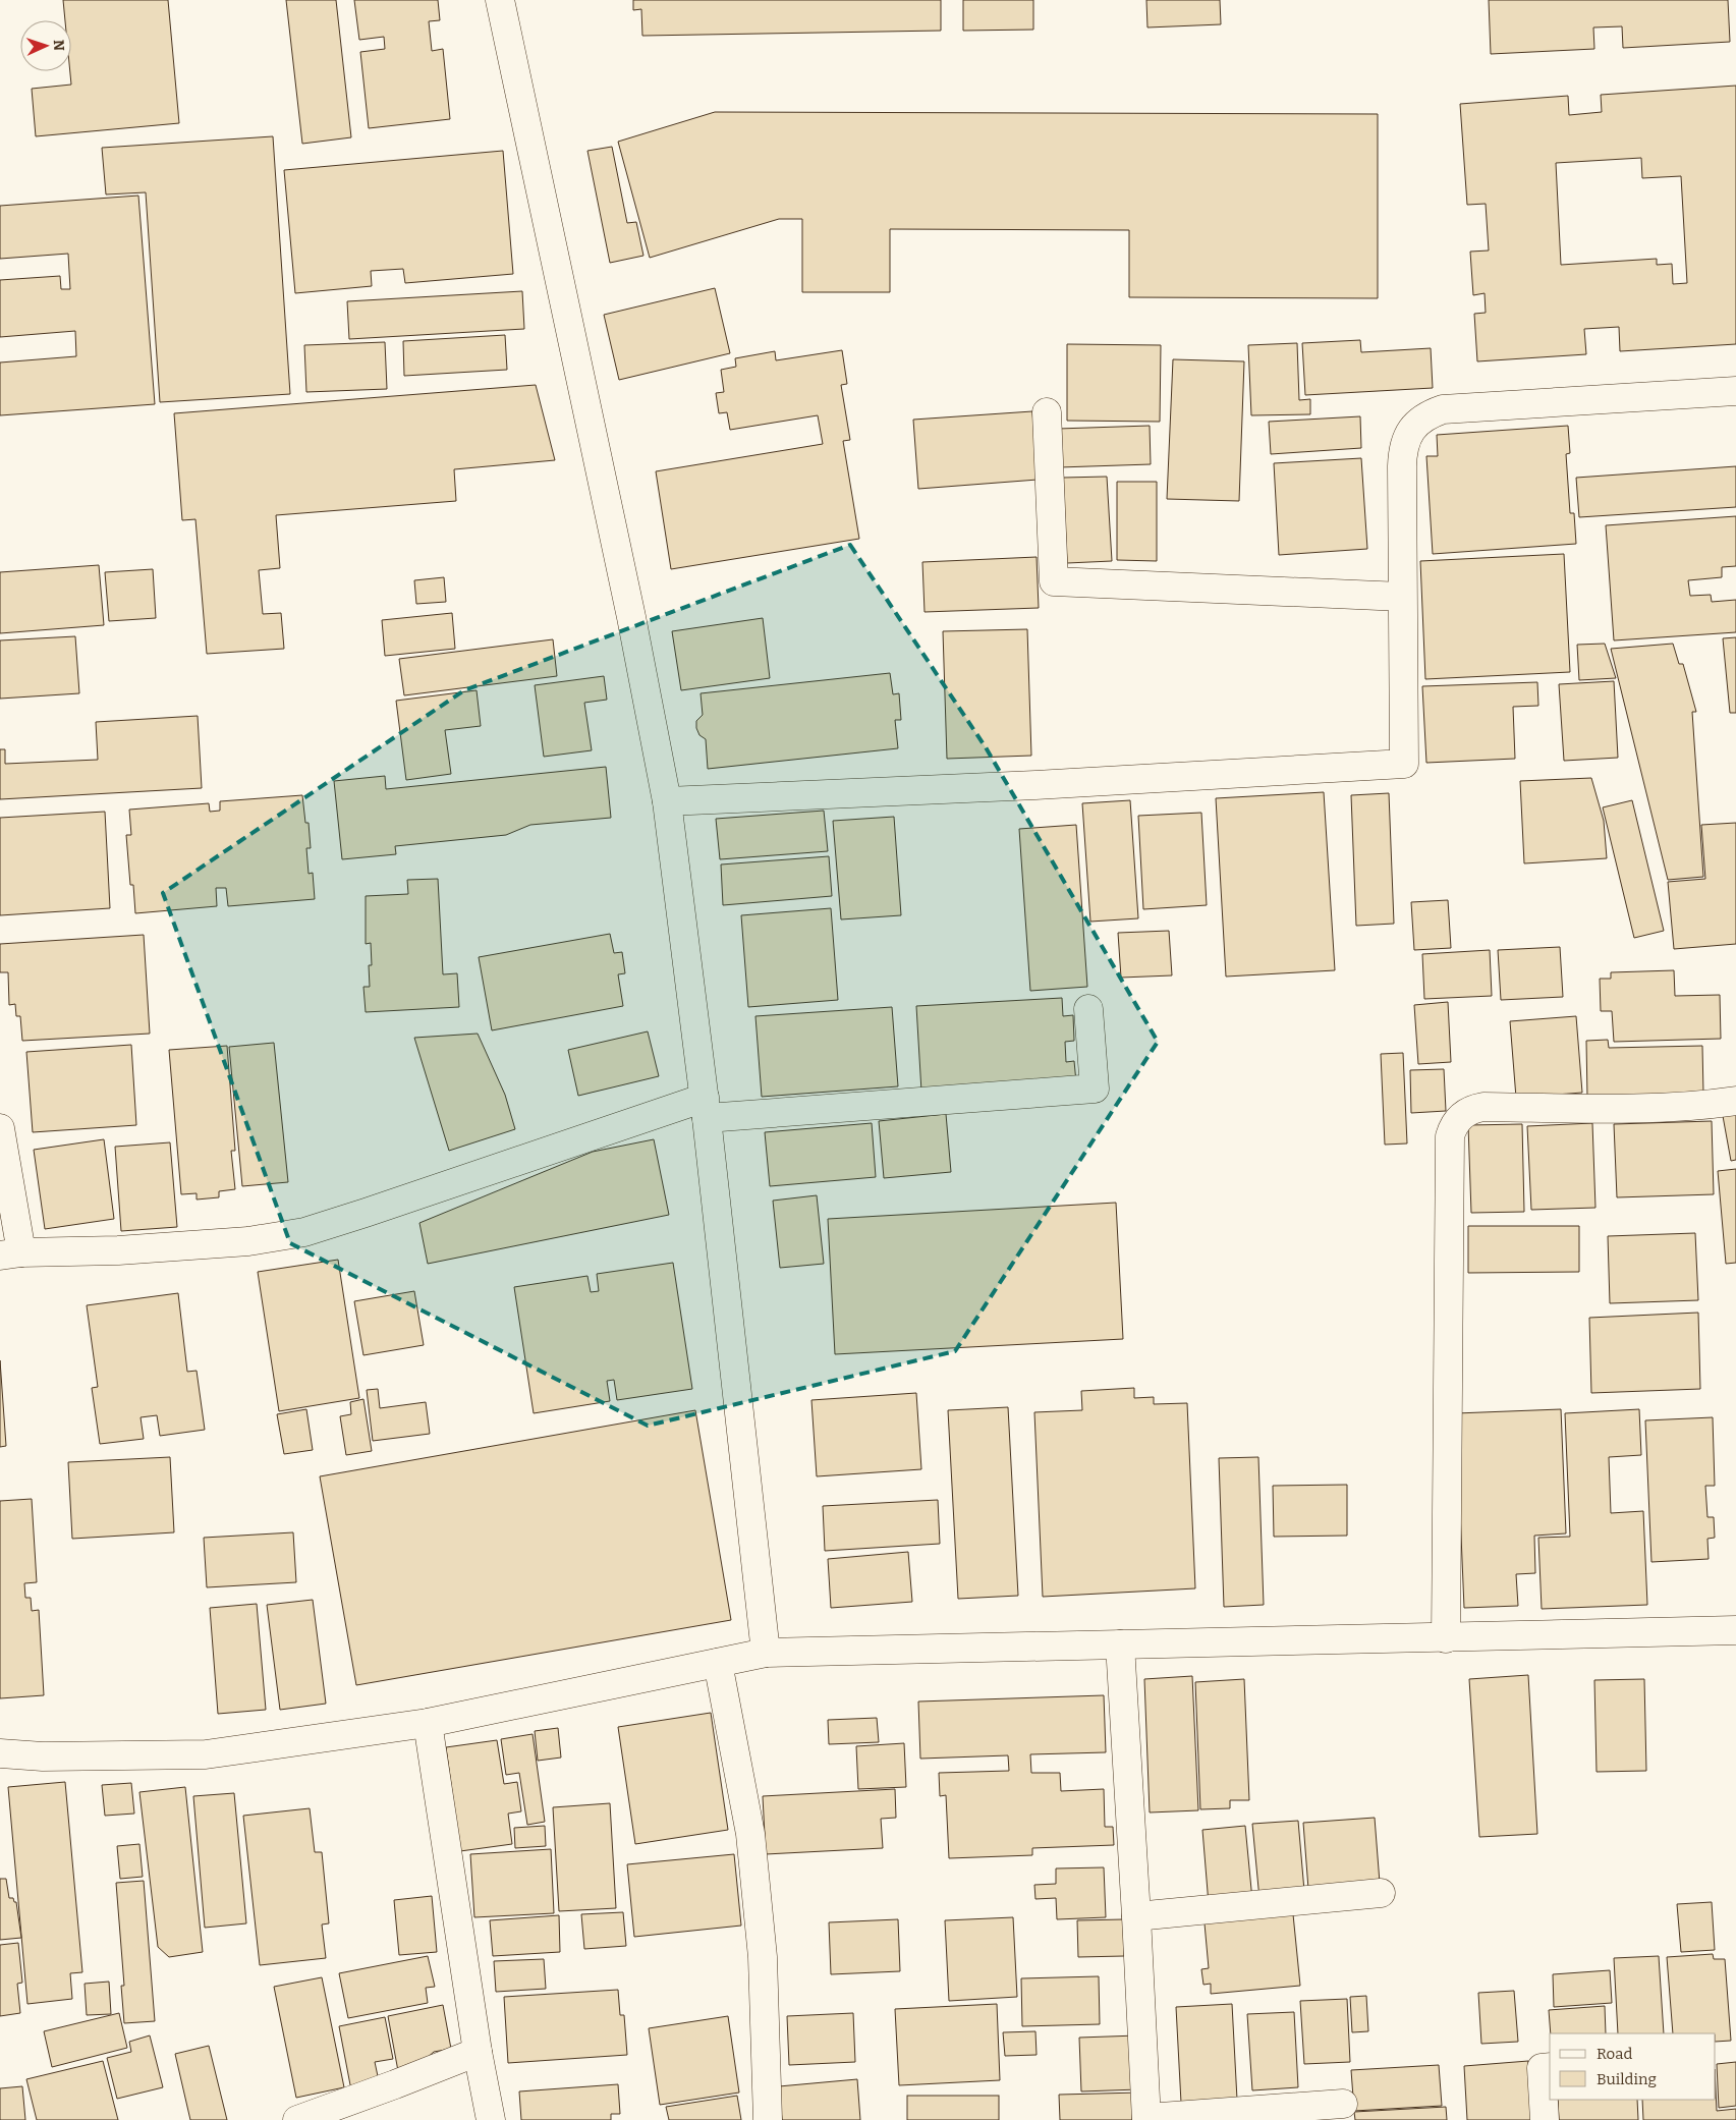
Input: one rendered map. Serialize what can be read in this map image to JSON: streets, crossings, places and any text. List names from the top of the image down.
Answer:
{
  "legend": ["Road", "Building"],
  "north": "right"
}
